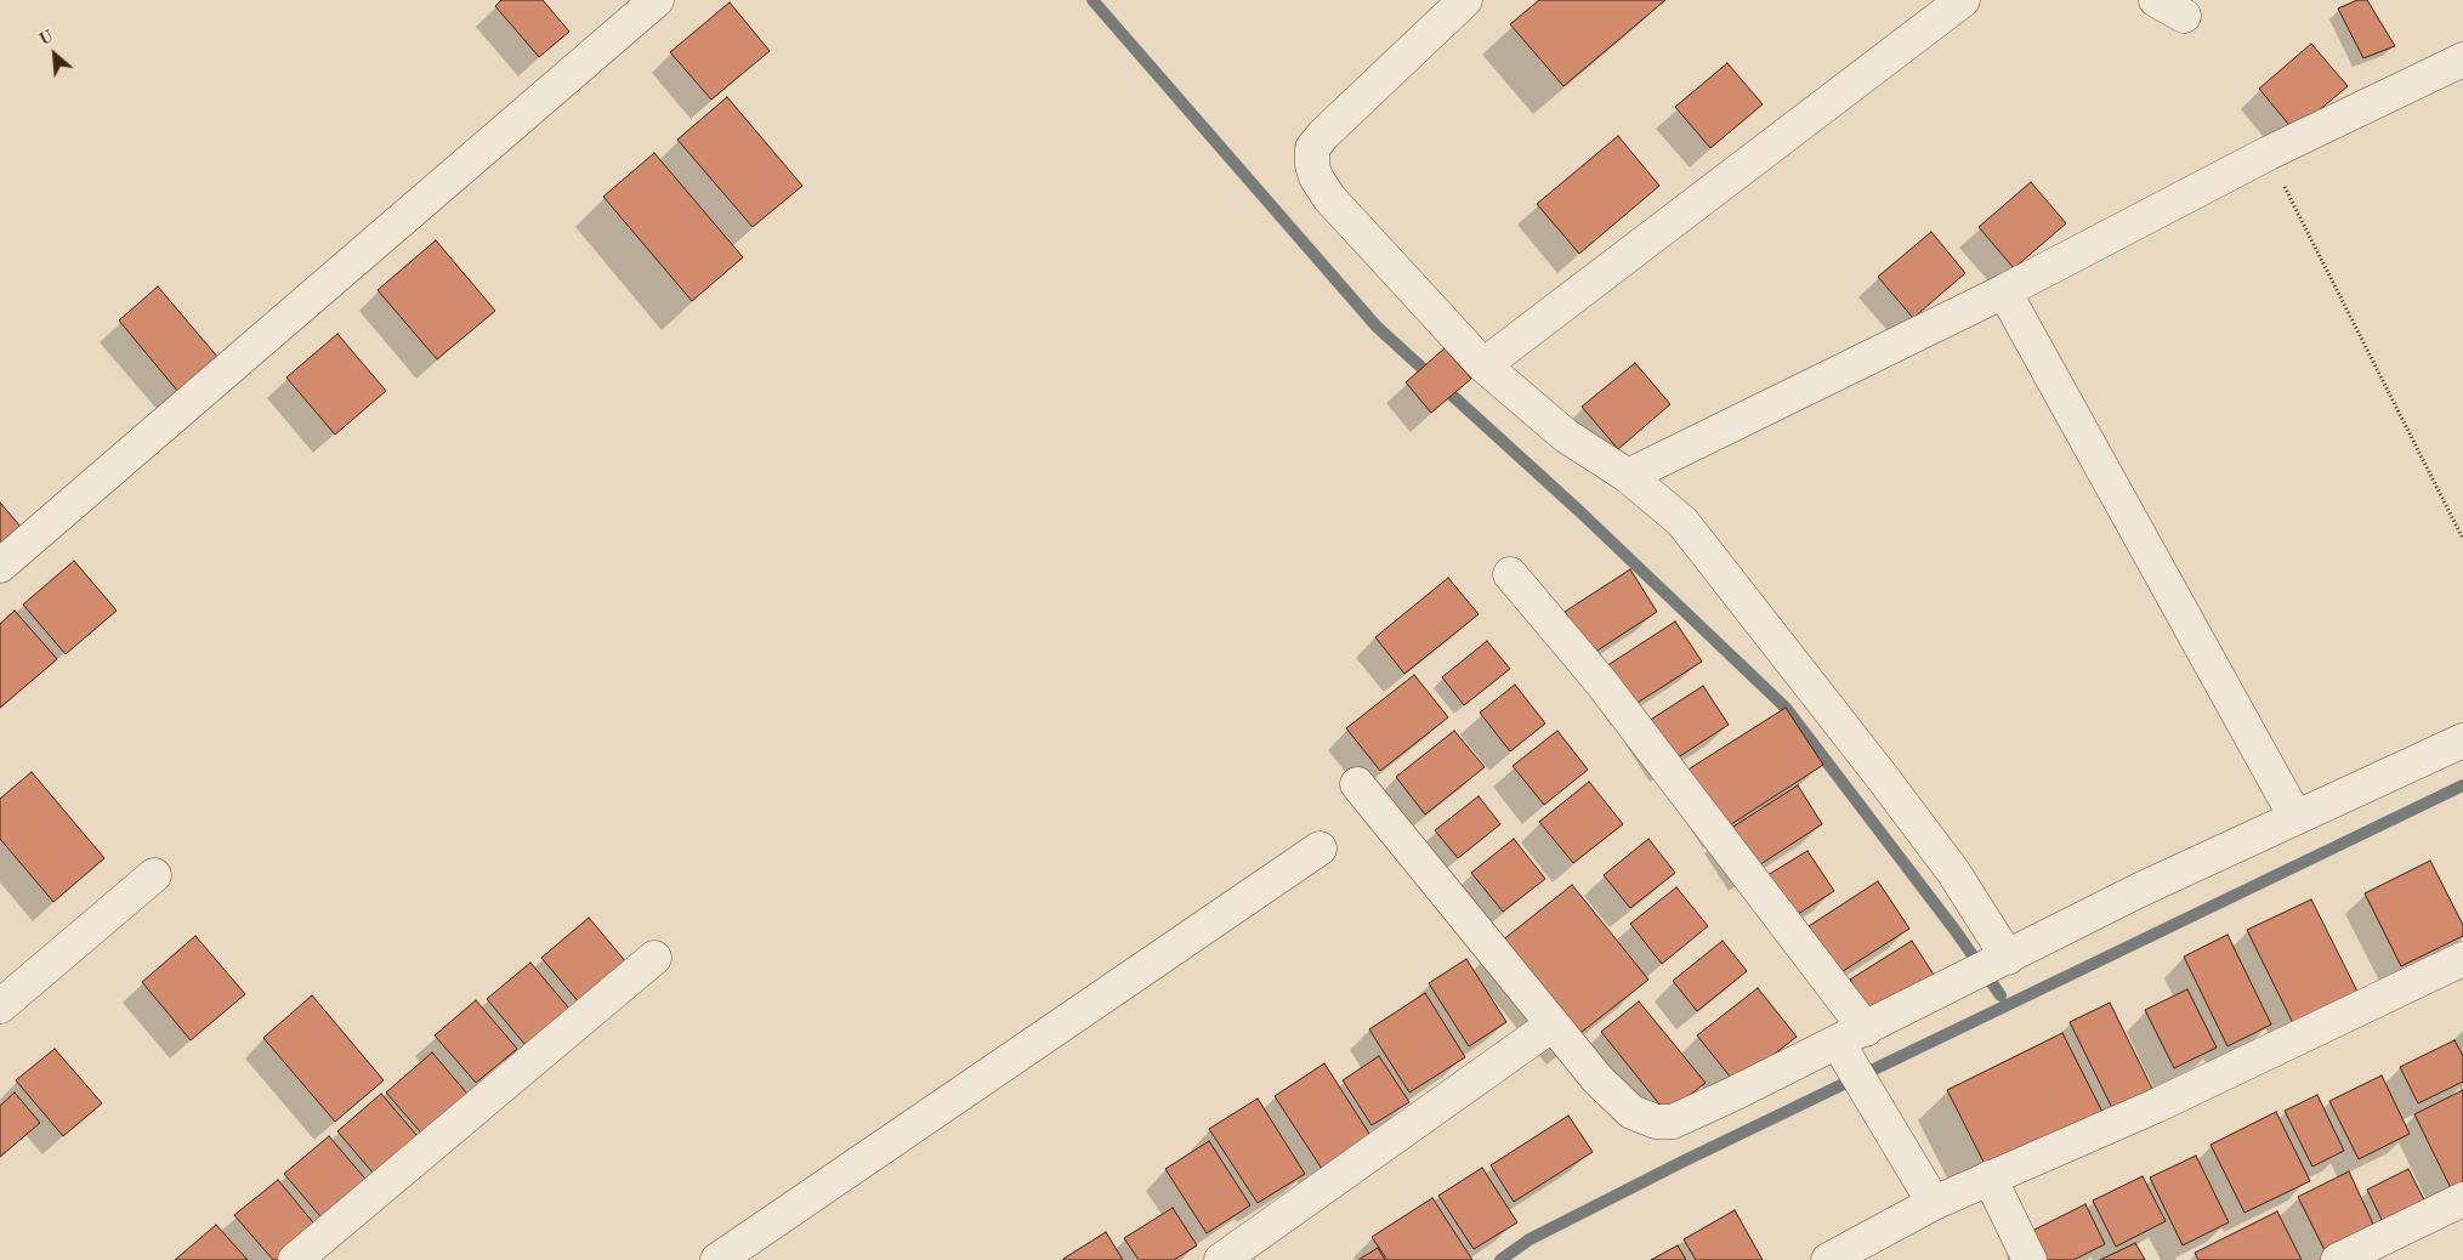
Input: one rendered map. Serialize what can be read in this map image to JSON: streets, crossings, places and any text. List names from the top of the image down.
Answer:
{
  "north": "top left"
}
